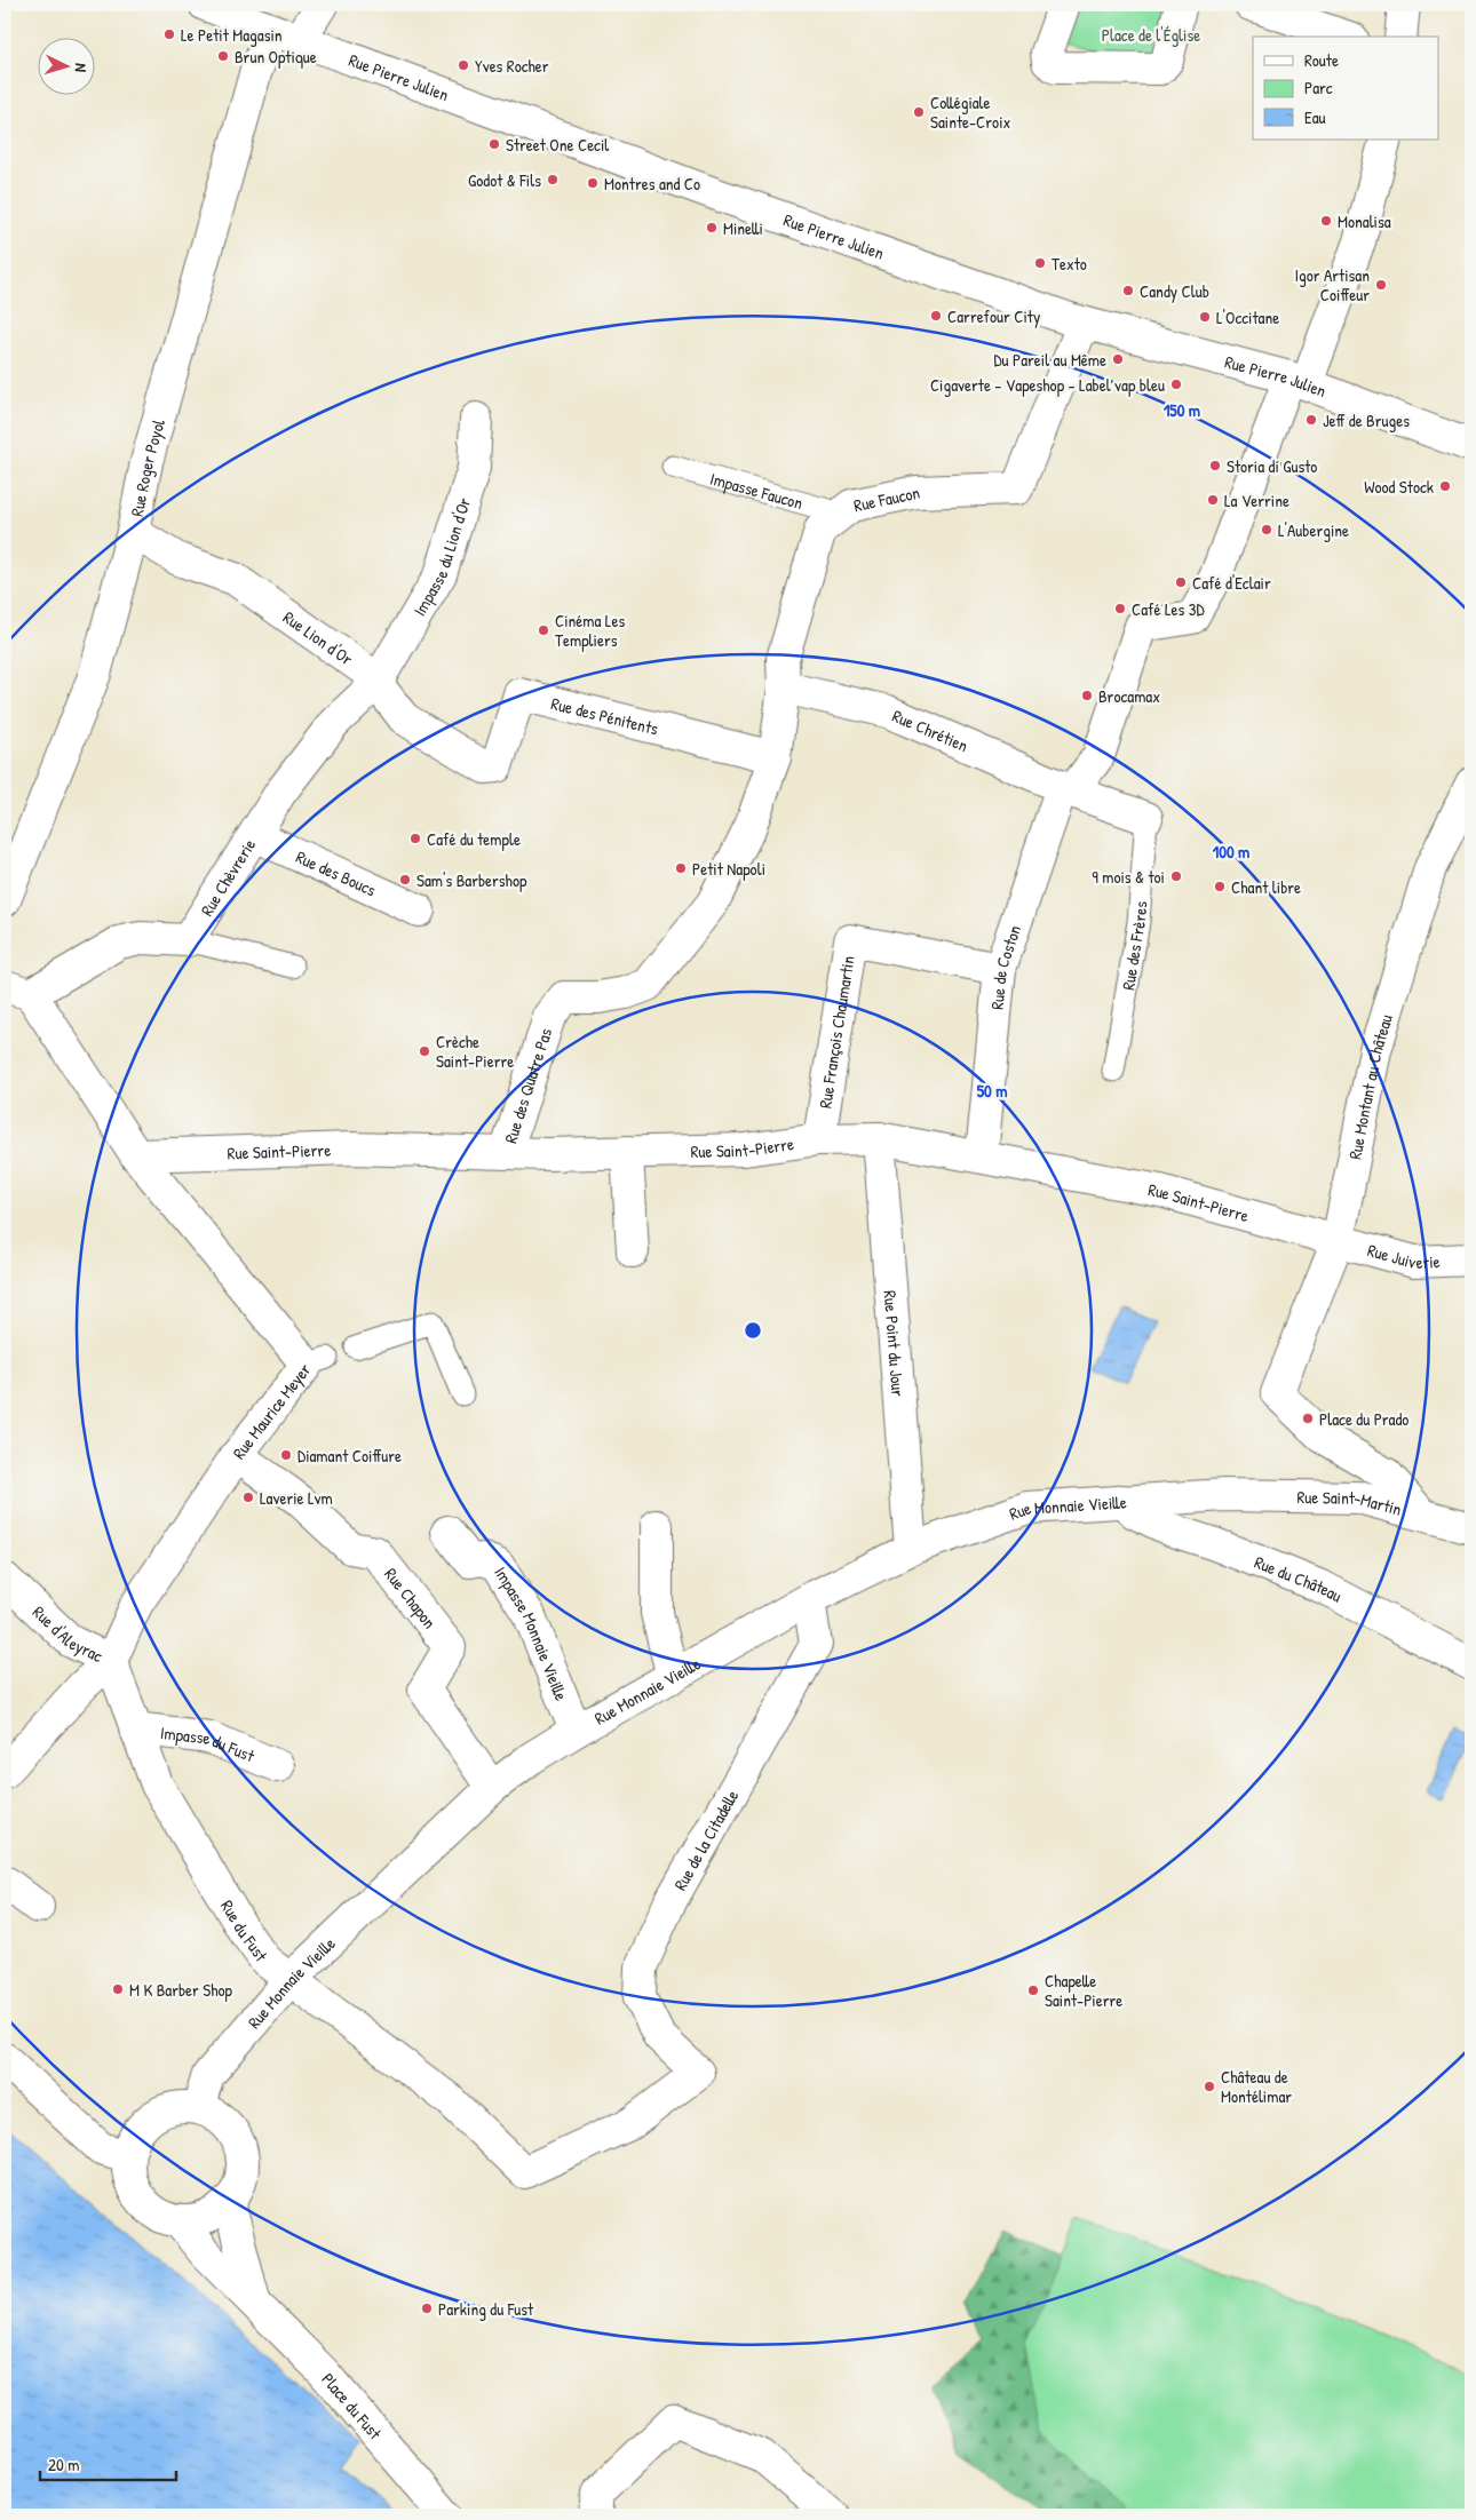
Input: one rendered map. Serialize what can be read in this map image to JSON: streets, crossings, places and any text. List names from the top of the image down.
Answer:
{
  "streets": {
    "street": [
      "Rue Pierre Julien",
      "Rue Roger Poyol",
      "Rue Faucon",
      "Impasse du Lion d'Or",
      "Rue Lion d'Or",
      "Rue des Pénitents",
      "Rue Chrétien",
      "Rue des Boucs",
      "Rue Chèvrerie",
      "Rue de Coston",
      "Rue François Chaumartin",
      "Rue des Quatre Pas",
      "Rue Montant au Château",
      "Rue Saint-Pierre",
      "Rue Juiverie",
      "Rue Point du Jour",
      "Rue Maurice Meyer",
      "Rue Saint-Martin",
      "Rue Monnaie Vieille",
      "Rue du Château",
      "Rue Chapon",
      "Rue d'Aleyrac",
      "Impasse Monnaie Vieille",
      "Impasse du Fust",
      "Rue de la Citadelle",
      "Rue du Fust",
      "Place du Fust"
    ],
    "lane": ["Impasse Faucon", "Rue des Frères"]
  },
  "crossings": [
    ["Rue Pierre Julien", "Rue Roger Poyol"],
    ["Rue Pierre Julien", "Rue Faucon"],
    ["Rue Pierre Julien", "Rue de Coston"],
    ["Rue Roger Poyol", "Rue Lion d'Or"],
    ["Impasse Faucon", "Rue Faucon"],
    ["Rue Faucon", "Rue des Pénitents"],
    ["Rue Faucon", "Rue Chrétien"],
    ["Rue Faucon", "Rue des Quatre Pas"],
    ["Impasse du Lion d'Or", "Rue Lion d'Or"],
    ["Impasse du Lion d'Or", "Rue Chèvrerie"],
    ["Rue Lion d'Or", "Rue des Pénitents"],
    ["Rue Lion d'Or", "Rue Chèvrerie"],
    ["Rue Chrétien", "Rue des Frères"],
    ["Rue Chrétien", "Rue de Coston"],
    ["Rue des Boucs", "Rue Chèvrerie"],
    ["Rue de Coston", "Rue François Chaumartin"],
    ["Rue de Coston", "Rue Saint-Pierre"],
    ["Rue François Chaumartin", "Rue Saint-Pierre"],
    ["Rue des Quatre Pas", "Rue Saint-Pierre"],
    ["Rue Montant au Château", "Rue Saint-Pierre"],
    ["Rue Montant au Château", "Rue Juiverie"],
    ["Rue Montant au Château", "Rue Saint-Martin"],
    ["Rue Saint-Pierre", "Rue Juiverie"],
    ["Rue Saint-Pierre", "Rue Point du Jour"],
    ["Rue Saint-Pierre", "Rue Maurice Meyer"],
    ["Rue Point du Jour", "Rue Monnaie Vieille"],
    ["Rue Maurice Meyer", "Rue Chapon"],
    ["Rue Maurice Meyer", "Rue d'Aleyrac"],
    ["Rue Maurice Meyer", "Rue du Fust"],
    ["Rue Saint-Martin", "Rue Monnaie Vieille"],
    ["Rue Monnaie Vieille", "Rue du Château"],
    ["Rue Monnaie Vieille", "Rue Chapon"],
    ["Rue Monnaie Vieille", "Impasse Monnaie Vieille"],
    ["Rue Monnaie Vieille", "Rue de la Citadelle"],
    ["Rue Monnaie Vieille", "Rue du Fust"],
    ["Rue Monnaie Vieille", "Place du Fust"],
    ["Rue d'Aleyrac", "Rue du Fust"],
    ["Impasse du Fust", "Rue du Fust"],
    ["Rue de la Citadelle", "Rue du Fust"]
  ],
  "parks": ["Place de l'Église"],
  "places": [
    "Le Petit Magasin",
    "Brun Optique",
    "Yves Rocher",
    "Collégiale Sainte-Croix",
    "Street One Cecil",
    "Godot & Fils",
    "Montres and Co",
    "Monalisa",
    "Minelli",
    "Texto",
    "Igor Artisan Coiffeur",
    "Candy Club",
    "Carrefour City",
    "L'Occitane",
    "Du Pareil au Même",
    "Cigaverte - Vapeshop - Label vap bleu",
    "Jeff de Bruges",
    "Storia di Gusto",
    "Wood Stock",
    "La Verrine",
    "L'Aubergine",
    "Café d'Eclair",
    "Café Les 3D",
    "Cinéma Les Templiers",
    "Brocamax",
    "Café du temple",
    "Petit Napoli",
    "9 mois & toi",
    "Sam's Barbershop",
    "Chant libre",
    "Crèche Saint-Pierre",
    "Place du Prado",
    "Diamant Coiffure",
    "Laverie Lvm",
    "M K Barber Shop",
    "Chapelle Saint-Pierre",
    "Château de Montélimar",
    "Parking du Fust"
  ],
  "legend": ["Route", "Parc", "Eau"],
  "scale_bar": "20 m",
  "north": "right",
  "rings": ["150 m", "100 m", "50 m"]
}
